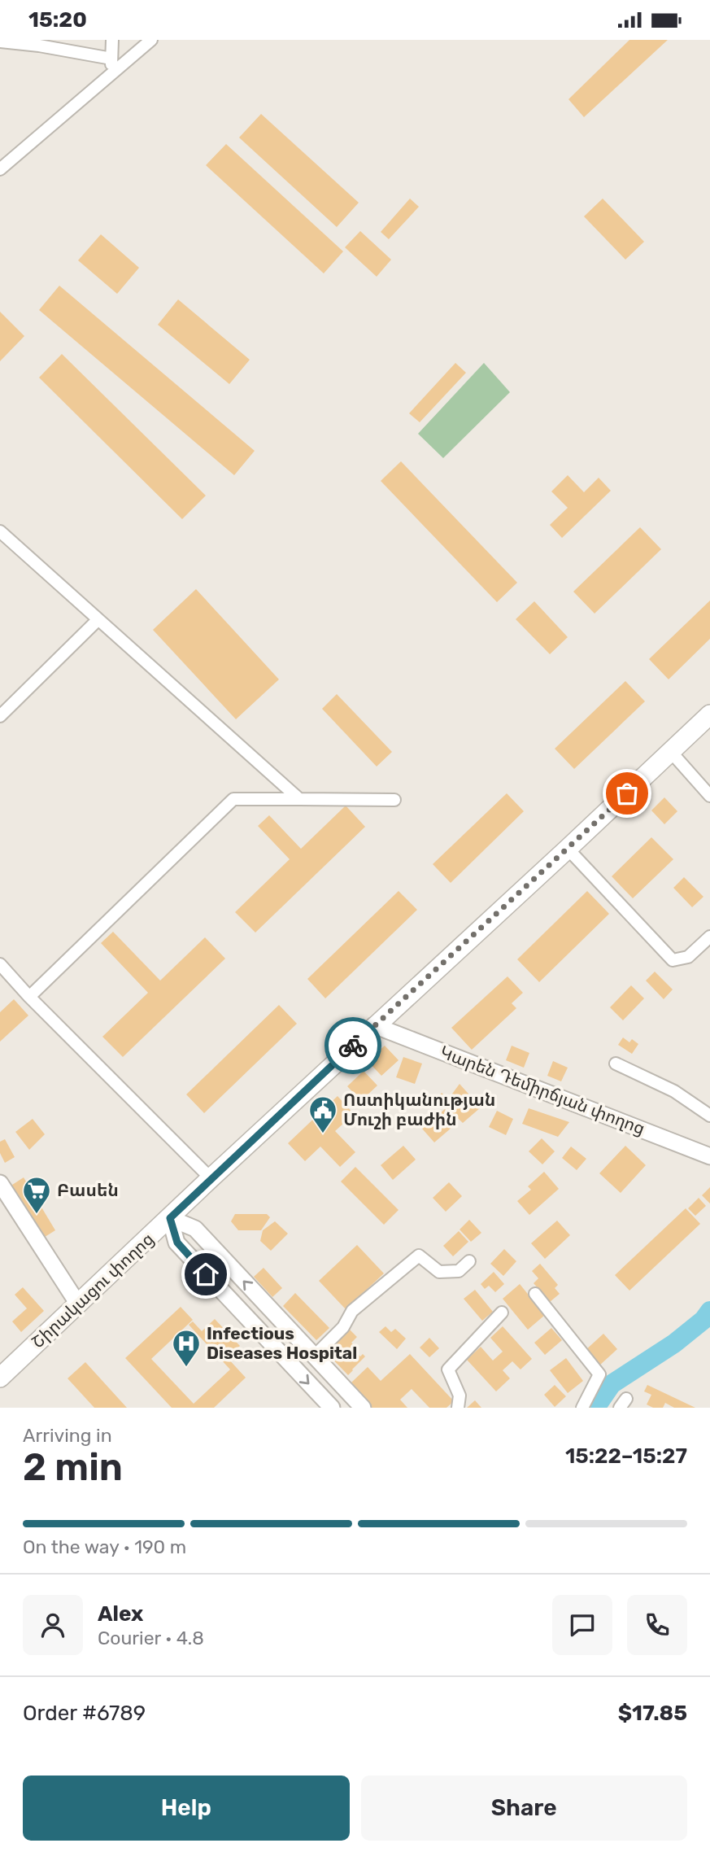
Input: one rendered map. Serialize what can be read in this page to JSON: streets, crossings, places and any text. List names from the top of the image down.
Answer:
{
  "streets": {
    "main road": ["Շիրակացու փողոց"],
    "street": ["Կարեն Դեմիրճյան փողոց"]
  },
  "crossings": [
    ["Կարեն Դեմիրճյան փողոց", "Շիրակացու փողոց"]
  ],
  "places": {
    "public building": ["Ոստիկանության Մուշի բաժին"],
    "supermarket": ["Բասեն"],
    "hospital": ["Infectious Diseases Hospital"]
  },
  "page": {
    "status": "15:20",
    "heading": ["2 min", "Arriving in", "15:22–15:27"],
    "panel": [
      "Alex",
      "Courier · 4.8",
      "Order #6789",
      "$17.85"
    ],
    "bar": "On the way · 190 m",
    "buttons": ["Help", "Share"]
  }
}
